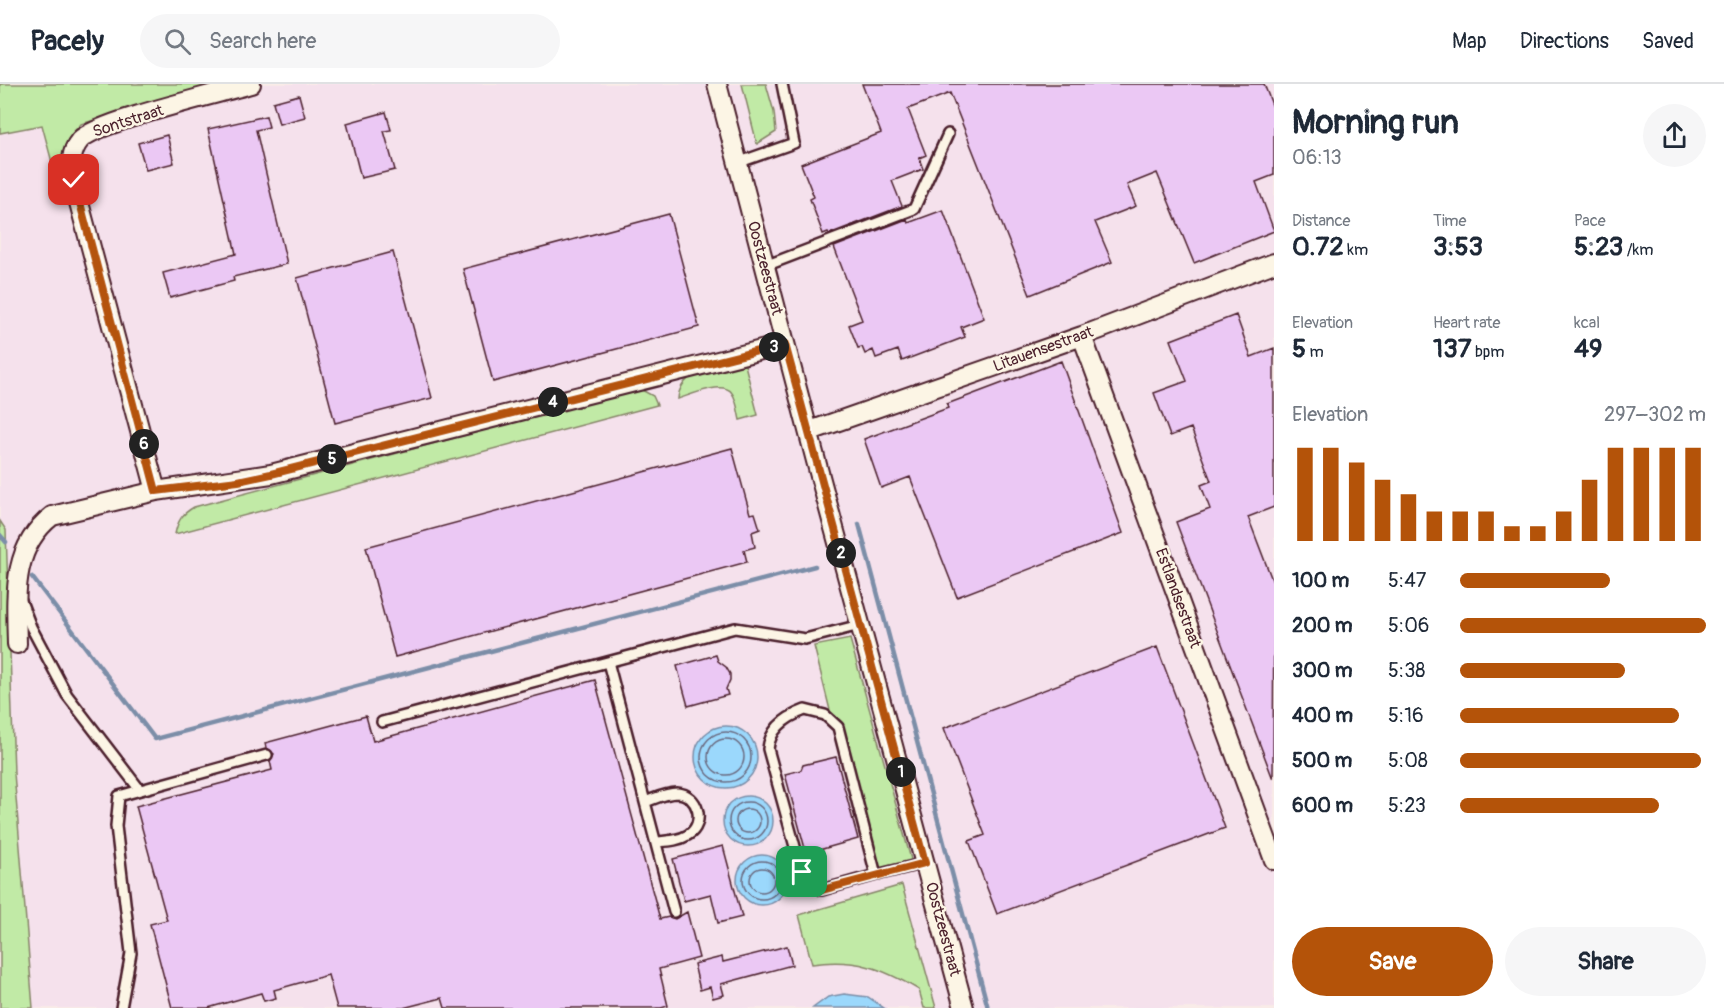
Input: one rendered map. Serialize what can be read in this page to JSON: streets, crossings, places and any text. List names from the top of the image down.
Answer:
{
  "streets": {
    "street": [
      "Sontstraat",
      "Oostzeestraat",
      "Litauensestraat",
      "Estlandsestraat"
    ]
  },
  "crossings": [
    ["Oostzeestraat", "Litauensestraat"],
    ["Litauensestraat", "Estlandsestraat"]
  ],
  "page": {
    "header": "Pacely",
    "search": "Search here",
    "nav": ["Map", "Directions", "Saved"],
    "heading": ["Morning run", "06:13"],
    "stats": [
      ["Distance", "0.72 km"],
      ["Time", "3:53"],
      ["Pace", "5:23 /km"],
      ["Elevation", "5 m"],
      ["Heart rate", "137 bpm"],
      ["kcal", "49"]
    ],
    "pins": [
      "3",
      "4",
      "6",
      "5",
      "2",
      "1"
    ],
    "chart": ["Elevation", "297–302 m"],
    "list": [
      {
        "name": "100 m",
        "note": "5:47"
      },
      {
        "name": "200 m",
        "note": "5:06"
      },
      {
        "name": "300 m",
        "note": "5:38"
      },
      {
        "name": "400 m",
        "note": "5:16"
      },
      {
        "name": "500 m",
        "note": "5:08"
      },
      {
        "name": "600 m",
        "note": "5:23"
      }
    ],
    "buttons": ["Save", "Share"]
  }
}
